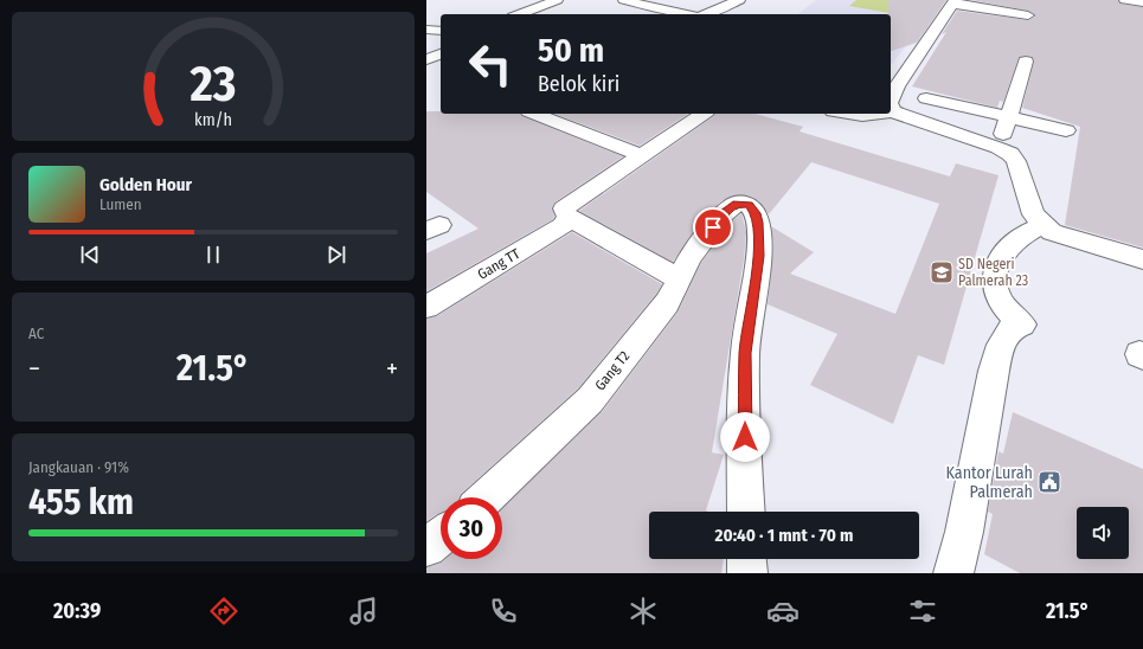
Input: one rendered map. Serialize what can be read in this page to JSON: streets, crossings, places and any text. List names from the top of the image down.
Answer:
{
  "streets": {
    "street": ["Gang TT", "Gang T2"]
  },
  "places": {
    "school or university": ["SD Negeri Palmerah 23"],
    "public building": ["Kantor Lurah Palmerah"]
  },
  "page": {
    "turn": ["50 m", "Belok kiri"],
    "song": ["Golden Hour", "Lumen"],
    "tile": [
      "AC",
      ["Jangkauan · 91%", "455 km"]
    ],
    "heat": ["−", "21.5°", "+"],
    "limit": "30",
    "trip": "20:40 · 1 mnt · 70 m",
    "tabs": ["20:39", "21.5°"],
    "gauge": ["23", "km/h"]
  }
}
